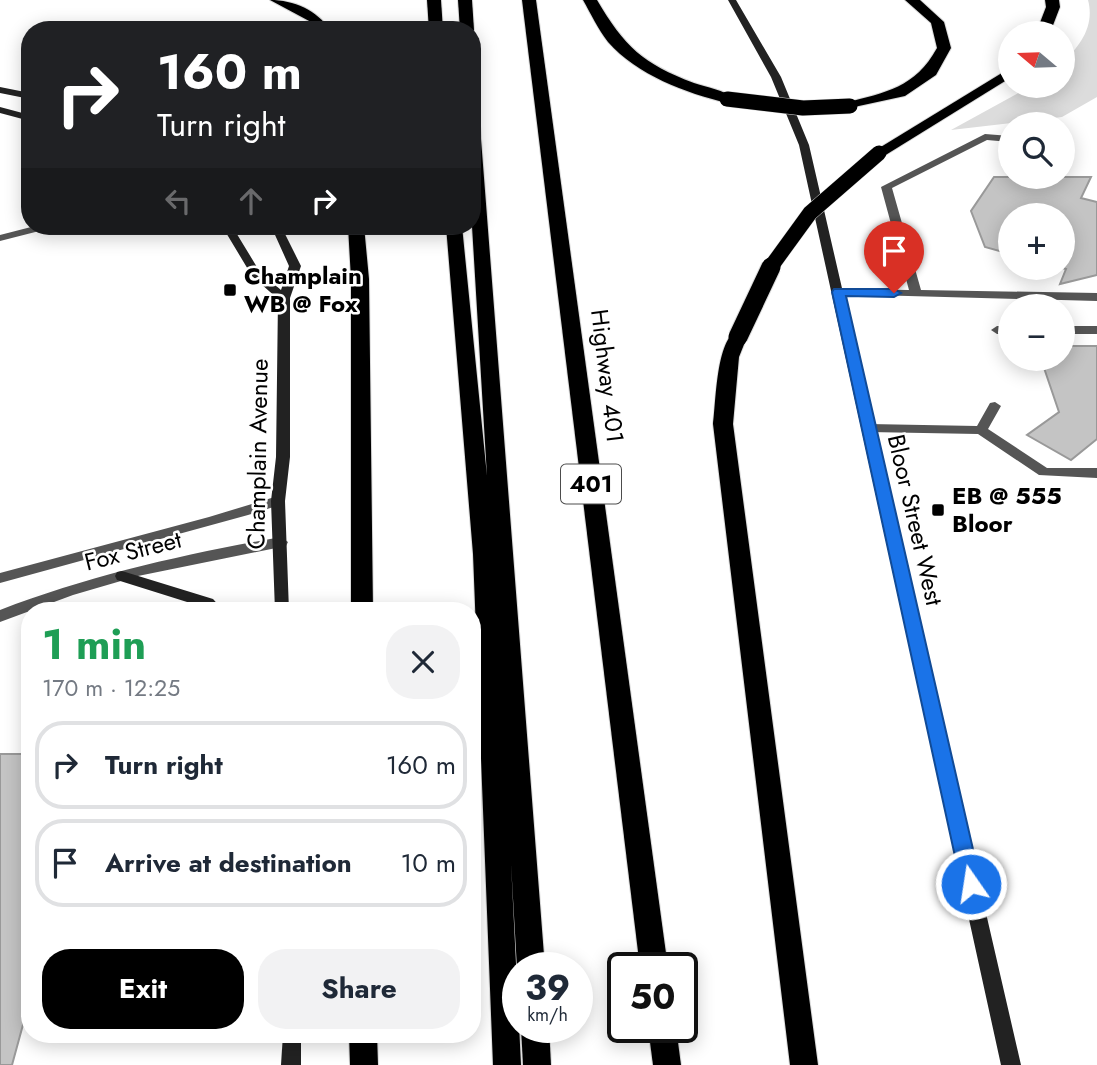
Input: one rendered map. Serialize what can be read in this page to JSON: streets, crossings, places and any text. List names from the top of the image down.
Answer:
{
  "streets": {
    "highway": ["Highway 401", "401"],
    "main road": ["Champlain Avenue", "Bloor Street West"],
    "street": ["Fox Street"]
  },
  "crossings": [
    ["Champlain Avenue", "Fox Street"]
  ],
  "places": {
    "transit": ["Champlain WB @ Fox", "EB @ 555 Bloor"]
  },
  "north": "left",
  "page": {
    "map_buttons": ["+", "−"],
    "turn": ["160 m", "Turn right"],
    "heading": ["1 min", "170 m · 12:25"],
    "list": [
      {
        "name": "Turn right",
        "value": "160 m"
      },
      {
        "name": "Arrive at destination",
        "value": "10 m"
      }
    ],
    "buttons": ["Exit", "Share"],
    "speed": "39 km/h",
    "limit": "50"
  }
}
